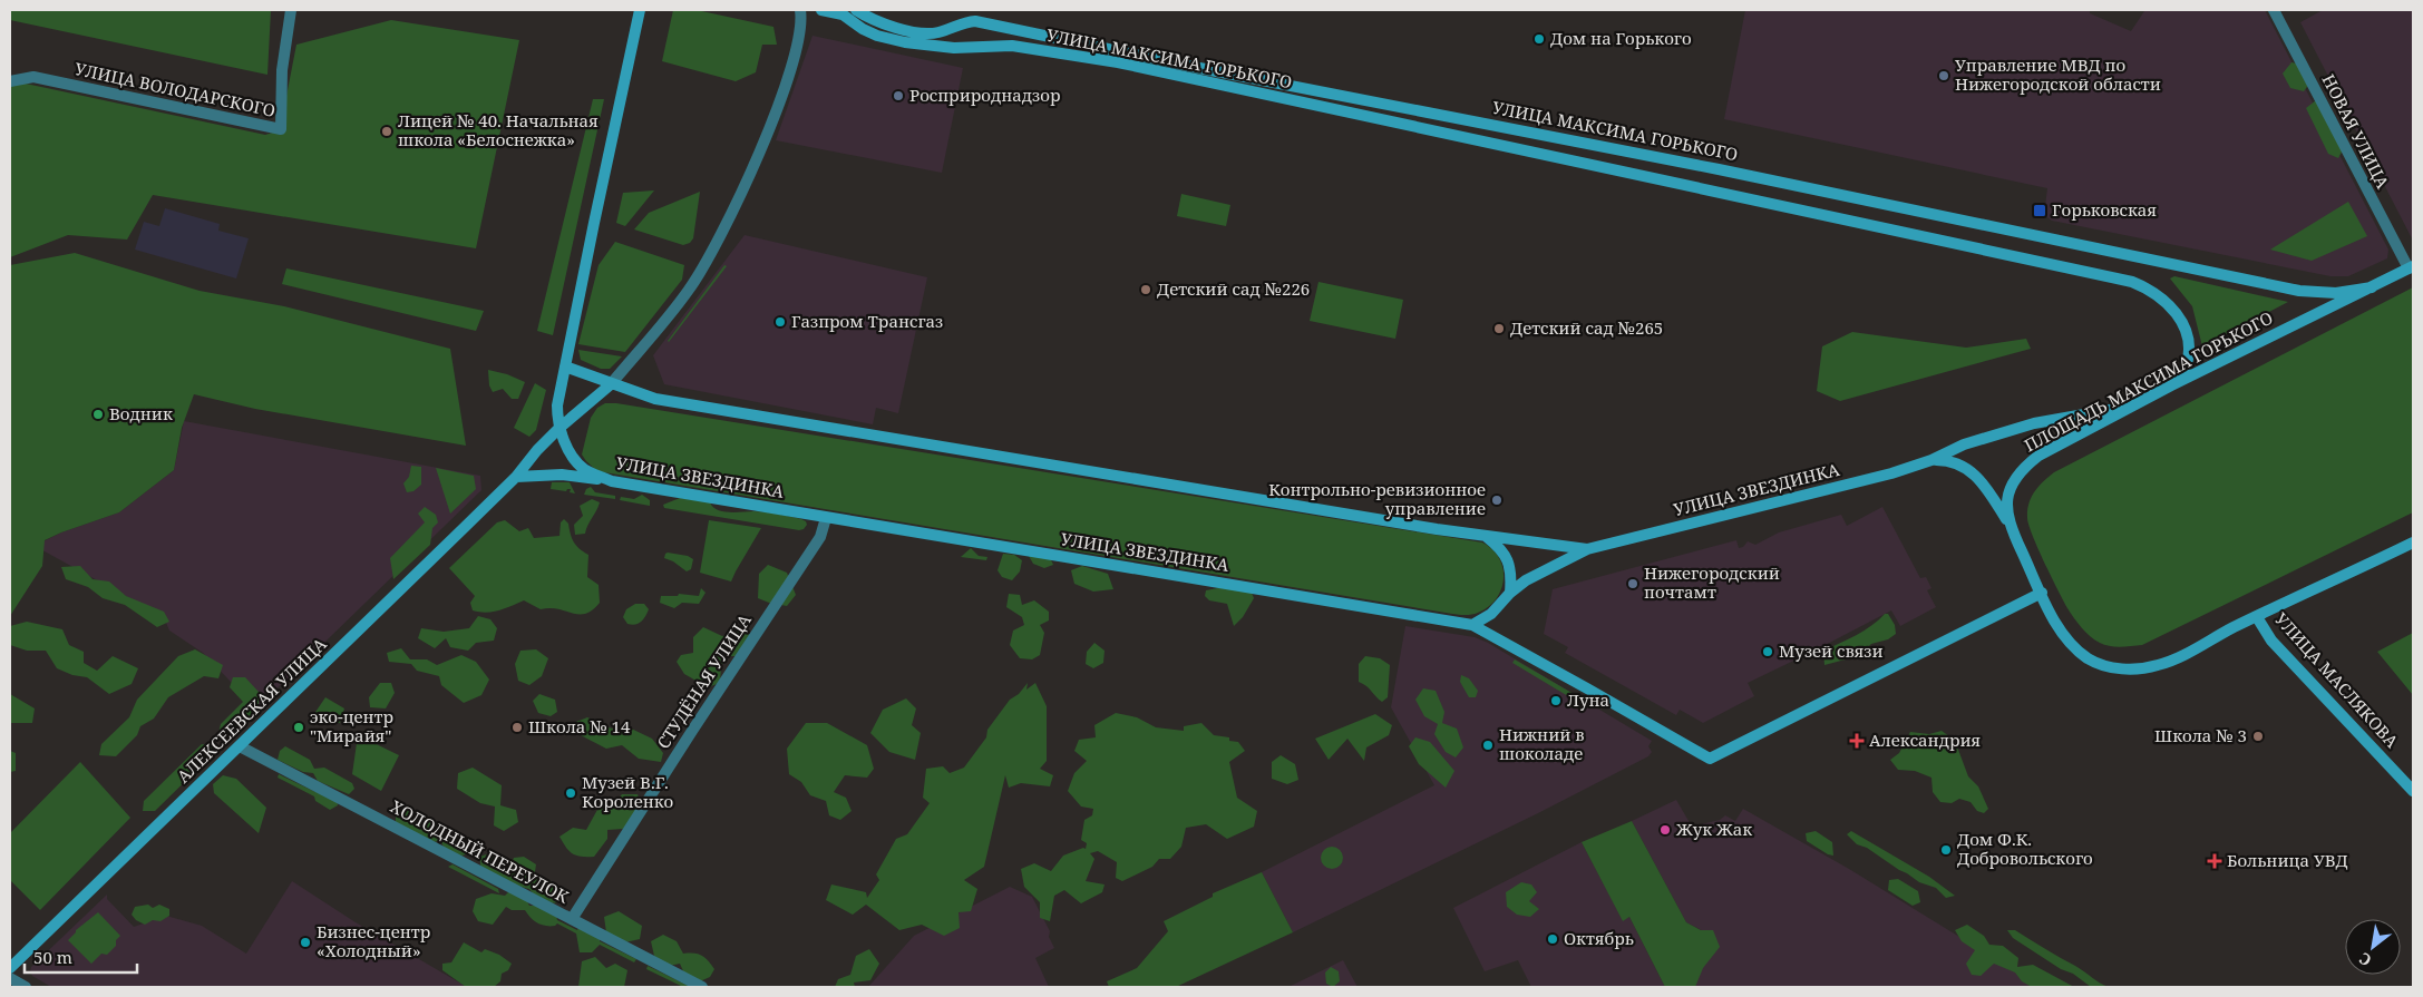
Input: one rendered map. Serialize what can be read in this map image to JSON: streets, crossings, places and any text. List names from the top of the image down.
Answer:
{
  "streets": {
    "street": [
      "УЛИЦА МАКСИМА ГОРЬКОГО",
      "УЛИЦА ВОЛОДАРСКОГО",
      "НОВАЯ УЛИЦА",
      "ПЛОЩАДЬ МАКСИМА ГОРЬКОГО",
      "УЛИЦА ЗВЕЗДИНКА",
      "УЛИЦА МАСЛЯКОВА",
      "СТУДЁНАЯ УЛИЦА",
      "АЛЕКСЕЕВСКАЯ УЛИЦА",
      "ХОЛОДНЫЙ ПЕРЕУЛОК"
    ]
  },
  "crossings": [
    ["УЛИЦА МАКСИМА ГОРЬКОГО", "ПЛОЩАДЬ МАКСИМА ГОРЬКОГО"],
    ["НОВАЯ УЛИЦА", "ПЛОЩАДЬ МАКСИМА ГОРЬКОГО"],
    ["ПЛОЩАДЬ МАКСИМА ГОРЬКОГО", "УЛИЦА ЗВЕЗДИНКА"],
    ["ПЛОЩАДЬ МАКСИМА ГОРЬКОГО", "УЛИЦА МАСЛЯКОВА"],
    ["УЛИЦА ЗВЕЗДИНКА", "СТУДЁНАЯ УЛИЦА"],
    ["УЛИЦА ЗВЕЗДИНКА", "АЛЕКСЕЕВСКАЯ УЛИЦА"],
    ["СТУДЁНАЯ УЛИЦА", "ХОЛОДНЫЙ ПЕРЕУЛОК"],
    ["АЛЕКСЕЕВСКАЯ УЛИЦА", "ХОЛОДНЫЙ ПЕРЕУЛОК"]
  ],
  "places": {
    "other": [
      "Дом на Горького",
      "Управление МВД по Нижегородской области",
      "Росприроднадзор",
      "Лицей № 40. Начальная школа «Белоснежка»",
      "Детский сад №226",
      "Газпром Трансгаз",
      "Детский сад №265",
      "Водник",
      "Контрольно-ревизионное управление",
      "Нижегородский почтамт",
      "Музей связи",
      "Луна",
      "эко-центр \"Мирайя\"",
      "Школа № 14",
      "Школа № 3",
      "Нижний в шоколаде",
      "Музей В.Г. Короленко",
      "Жук Жак",
      "Дом Ф.К. Добровольского",
      "Октябрь",
      "Бизнес-центр «Холодный»"
    ],
    "transit": ["Горьковская"],
    "health": ["Александрия", "Больница УВД"]
  },
  "scale_bar": "50 m",
  "north": "bottom left"
}
